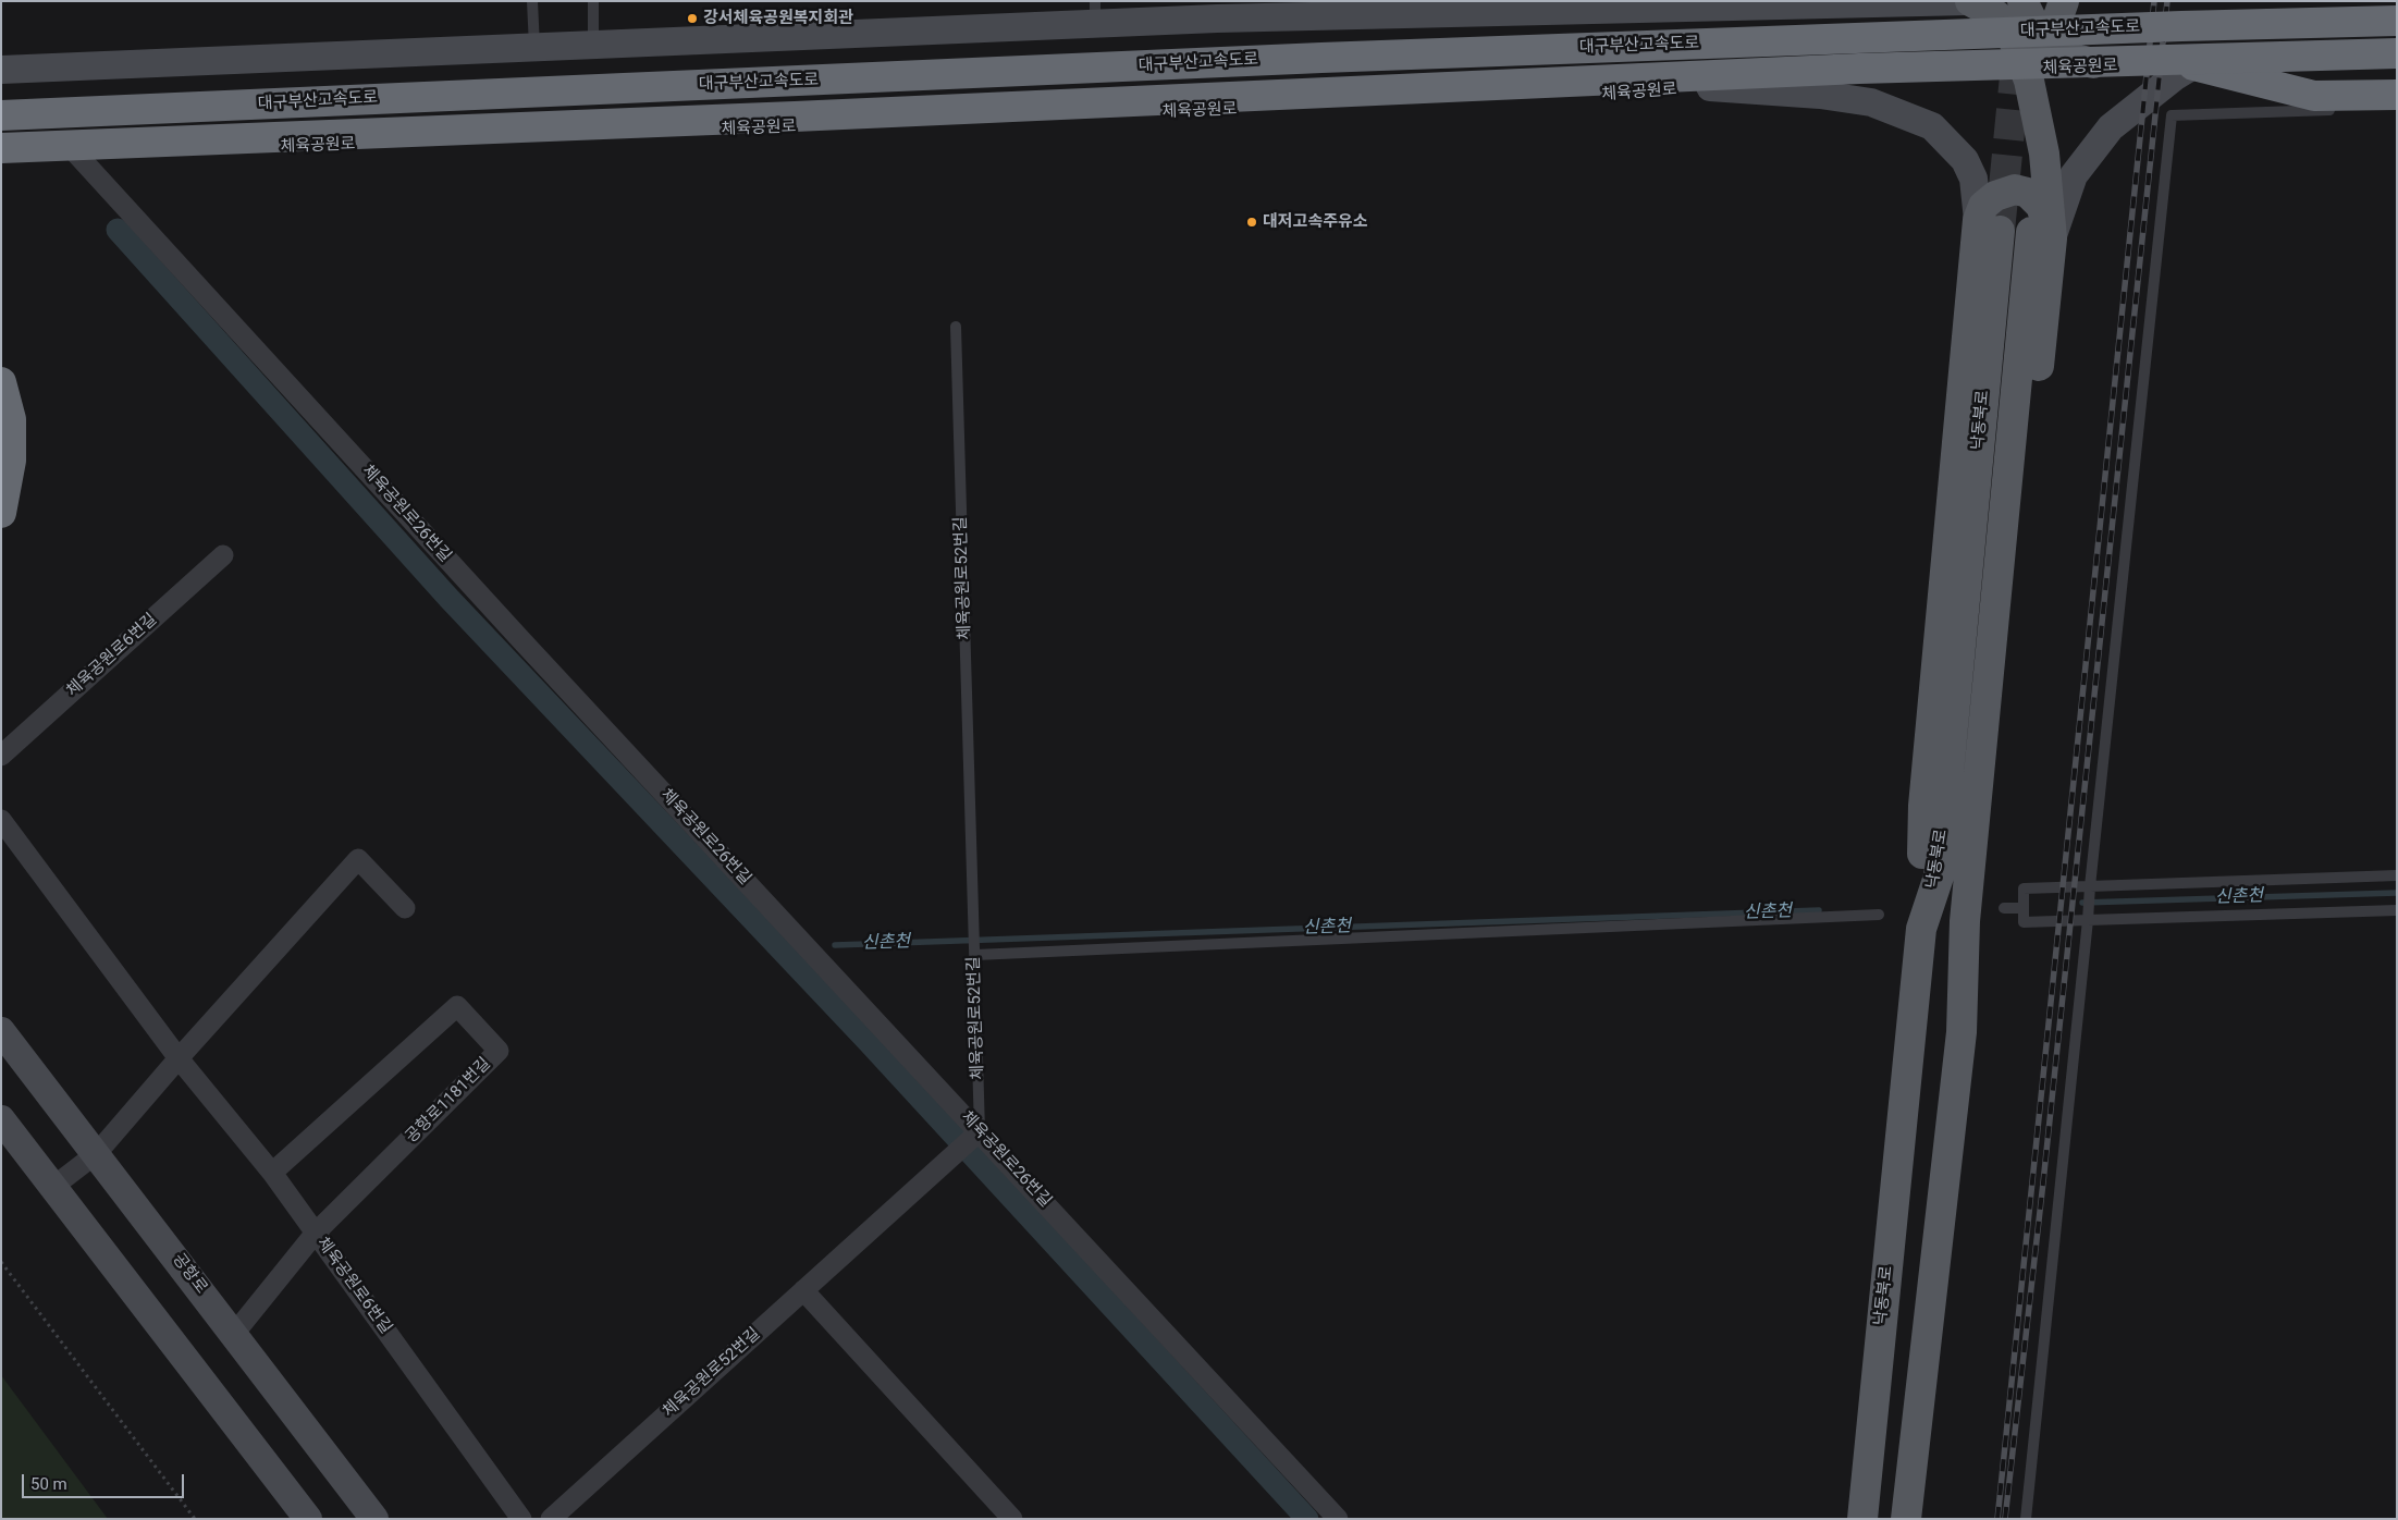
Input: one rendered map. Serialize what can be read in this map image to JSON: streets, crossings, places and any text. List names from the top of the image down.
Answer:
{
  "streets": {
    "highway": ["대구부산고속도로"],
    "main road": ["체육공원로", "낙동북로", "공항로"],
    "street": [
      "체육공원로26번길",
      "체육공원로52번길",
      "체육공원로6번길",
      "공항로1181번길"
    ]
  },
  "crossings": [
    ["체육공원로", "체육공원로26번길"],
    ["체육공원로26번길", "체육공원로52번길"],
    ["체육공원로6번길", "공항로1181번길"],
    ["공항로1181번길", "공항로"]
  ],
  "water": ["신촌천"],
  "places": ["강서체육공원복지회관", "대저고속주유소"],
  "scale_bar": "50 m"
}
